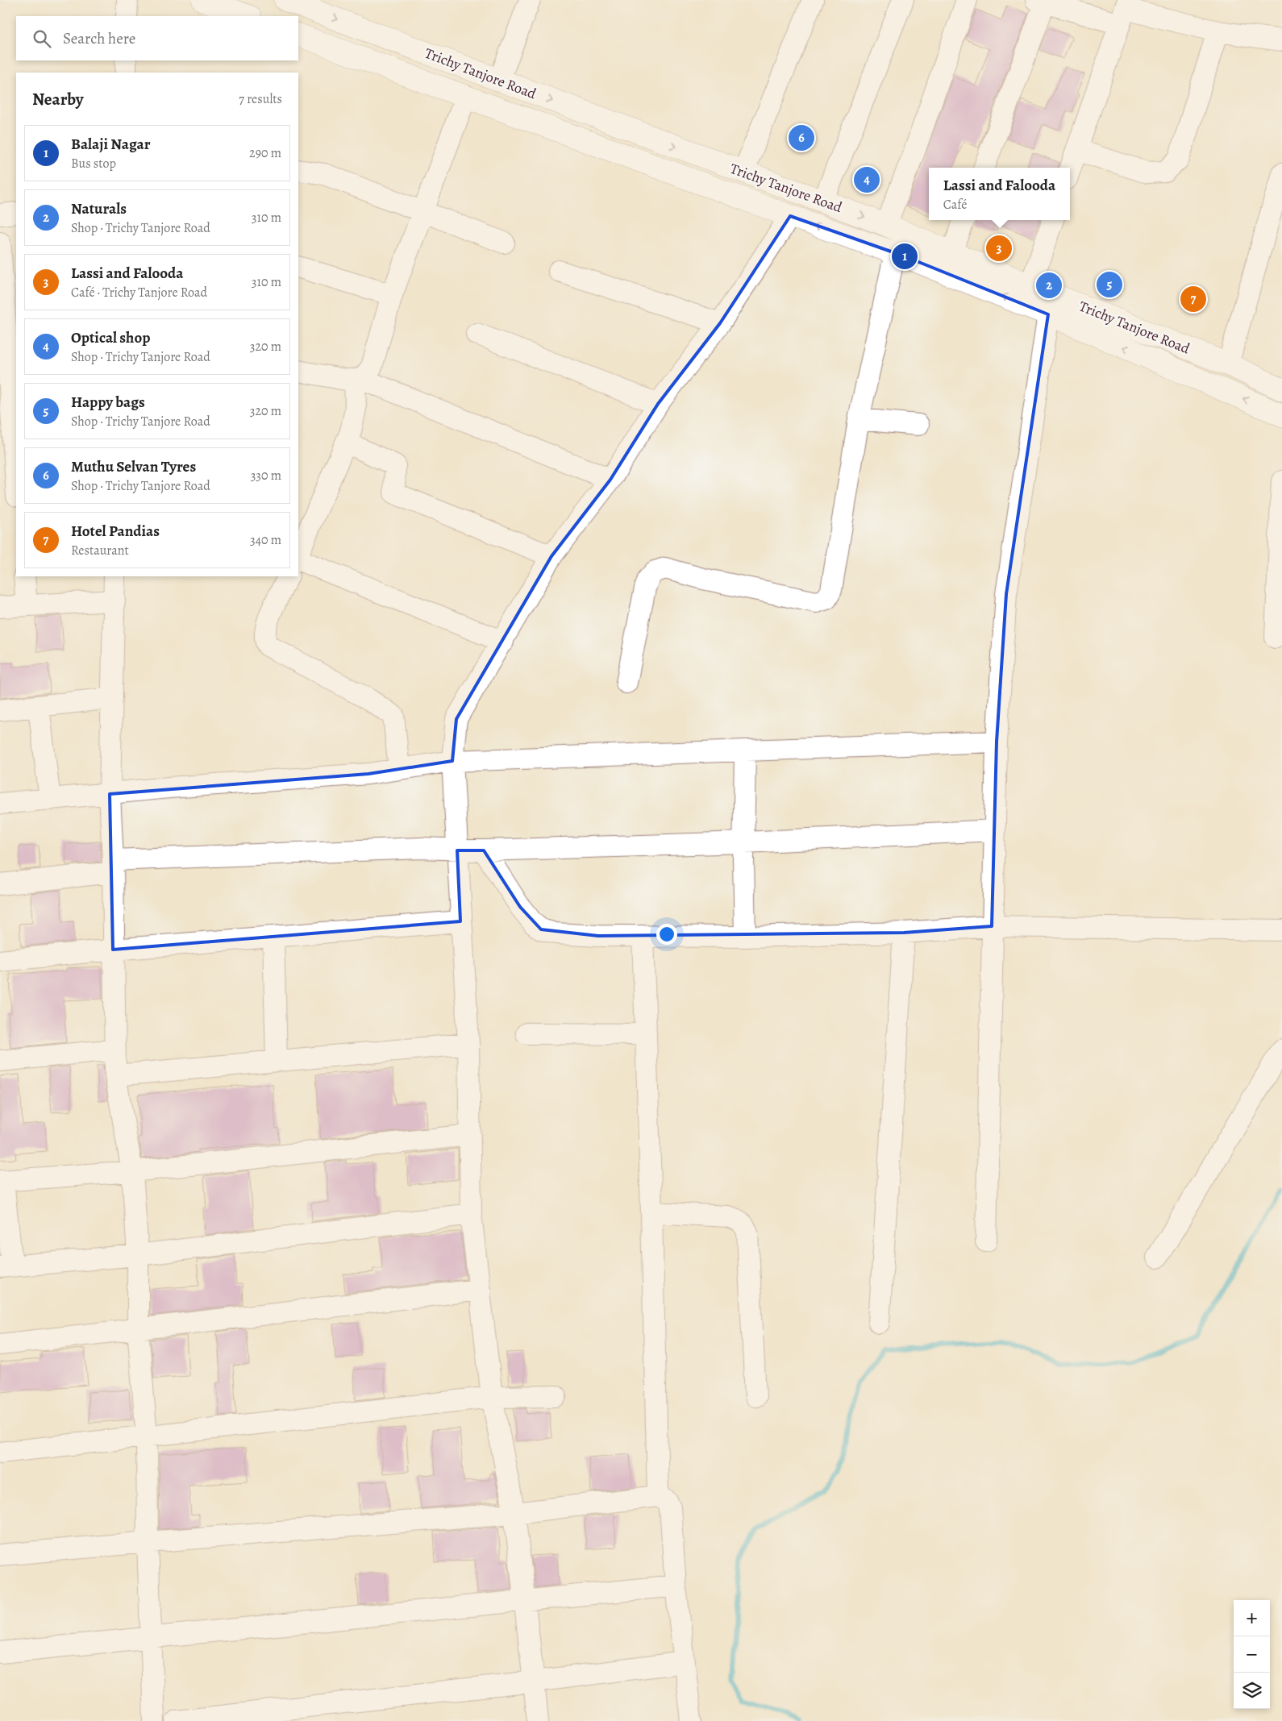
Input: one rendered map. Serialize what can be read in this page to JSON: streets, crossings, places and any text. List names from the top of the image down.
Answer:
{
  "streets": {
    "highway": ["Trichy Tanjore Road"]
  },
  "page": {
    "search": "Search here",
    "heading": ["Nearby", "7 results"],
    "pins": [
      "6",
      "4",
      "3",
      "1",
      "5",
      "2",
      "7"
    ],
    "list": [
      {
        "mark": "1",
        "name": "Balaji Nagar",
        "note": "Bus stop",
        "value": "290 m"
      },
      {
        "mark": "2",
        "name": "Naturals",
        "note": "Shop · Trichy Tanjore Road",
        "value": "310 m"
      },
      {
        "mark": "3",
        "name": "Lassi and Falooda",
        "note": "Café · Trichy Tanjore Road",
        "value": "310 m"
      },
      {
        "mark": "4",
        "name": "Optical shop",
        "note": "Shop · Trichy Tanjore Road",
        "value": "320 m"
      },
      {
        "mark": "5",
        "name": "Happy bags",
        "note": "Shop · Trichy Tanjore Road",
        "value": "320 m"
      },
      {
        "mark": "6",
        "name": "Muthu Selvan Tyres",
        "note": "Shop · Trichy Tanjore Road",
        "value": "330 m"
      },
      {
        "mark": "7",
        "name": "Hotel Pandias",
        "note": "Restaurant",
        "value": "340 m"
      }
    ],
    "popup": ["Lassi and Falooda", "Café"],
    "map_buttons": ["+", "−"]
  }
}
